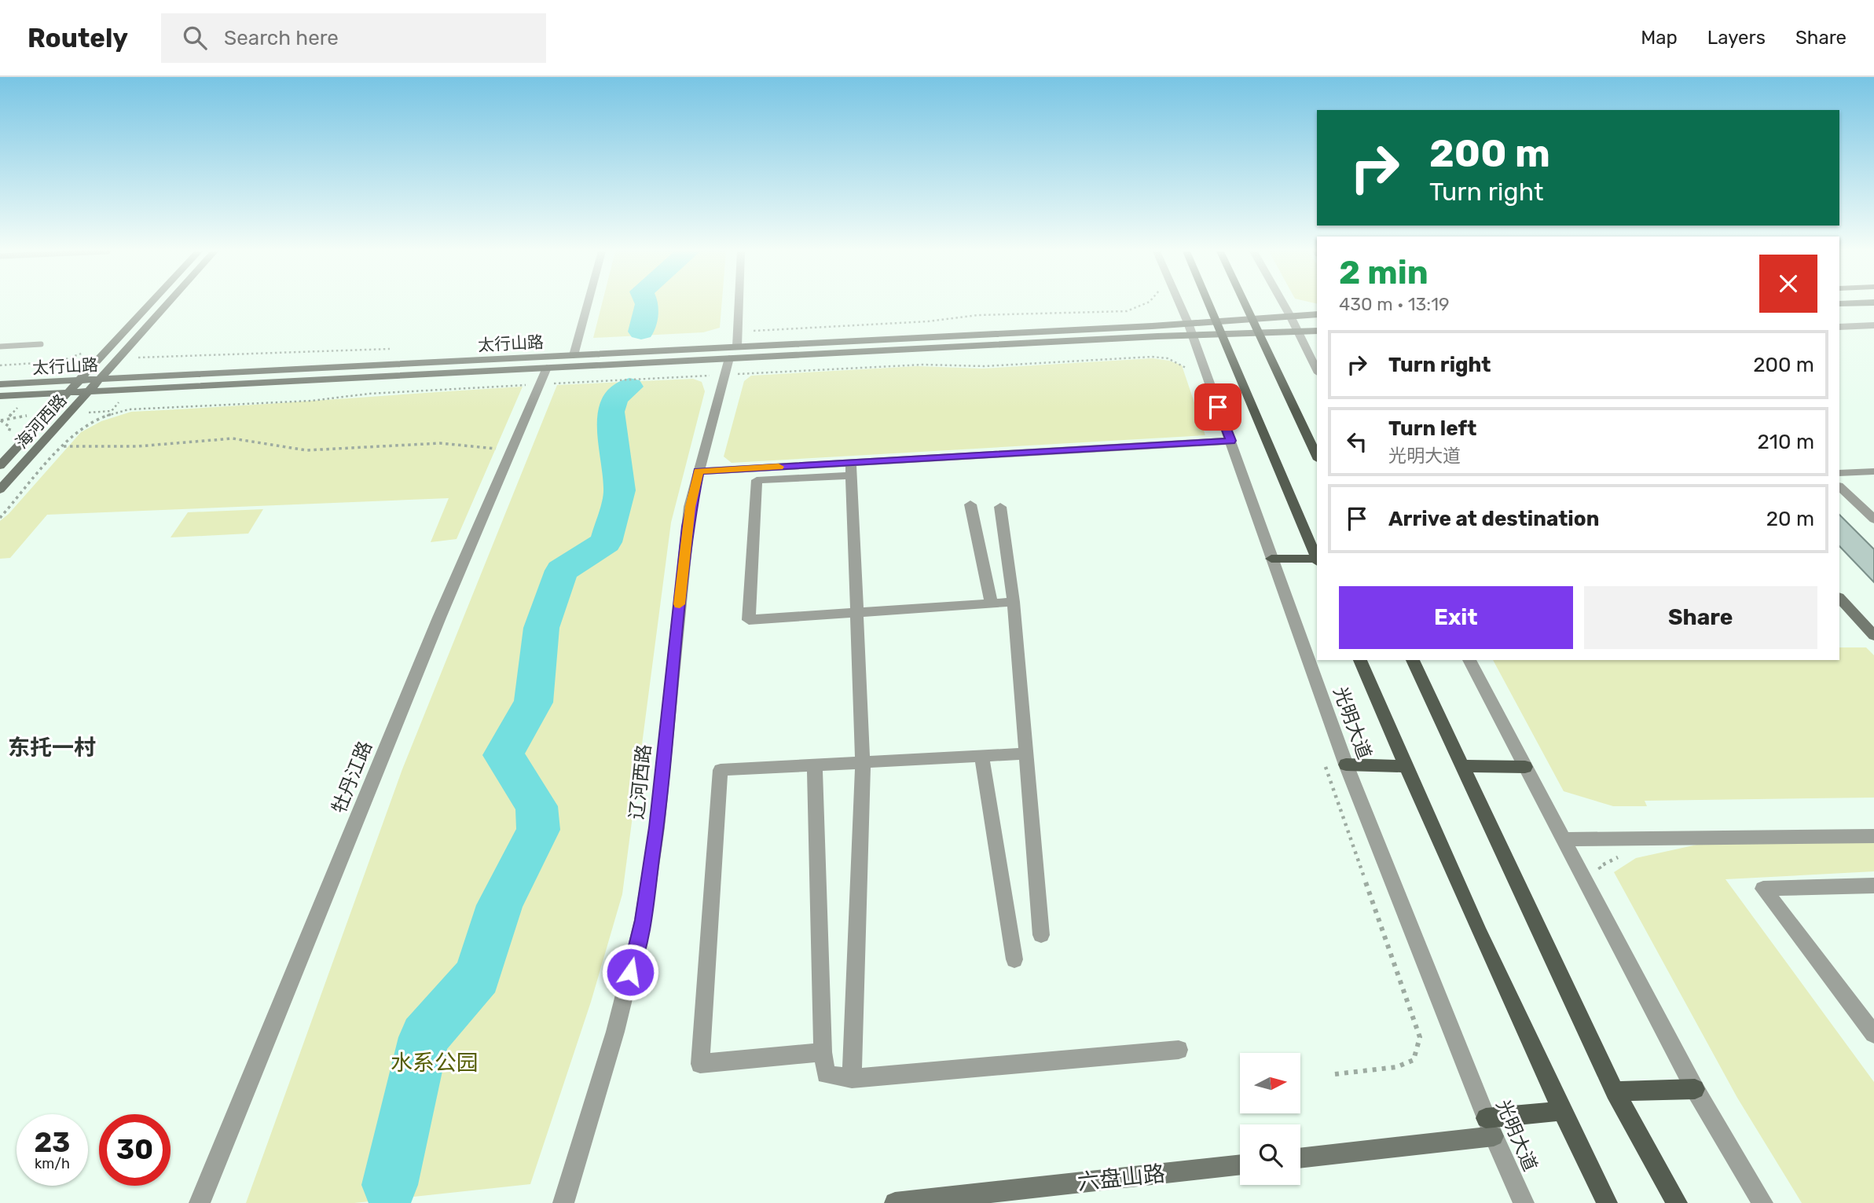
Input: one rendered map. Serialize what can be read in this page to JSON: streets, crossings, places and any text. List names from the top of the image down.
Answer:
{
  "streets": {
    "main road": [
      "太行山路",
      "海河西路",
      "光明大道",
      "六盘山路"
    ],
    "street": ["牡丹江路", "辽河西路"]
  },
  "crossings": [
    ["太行山路", "海河西路"],
    ["太行山路", "光明大道"],
    ["太行山路", "牡丹江路"],
    ["太行山路", "辽河西路"]
  ],
  "districts": ["东托一村"],
  "parks": ["水系公园"],
  "north": "right",
  "page": {
    "header": "Routely",
    "search": "Search here",
    "nav": ["Map", "Layers", "Share"],
    "turn": ["200 m", "Turn right"],
    "heading": ["2 min", "430 m · 13:19"],
    "list": [
      {
        "name": "Turn right",
        "value": "200 m"
      },
      {
        "name": "Turn left",
        "note": "光明大道",
        "value": "210 m"
      },
      {
        "name": "Arrive at destination",
        "value": "20 m"
      }
    ],
    "buttons": ["Exit", "Share"],
    "speed": "23 km/h",
    "limit": "30"
  }
}
